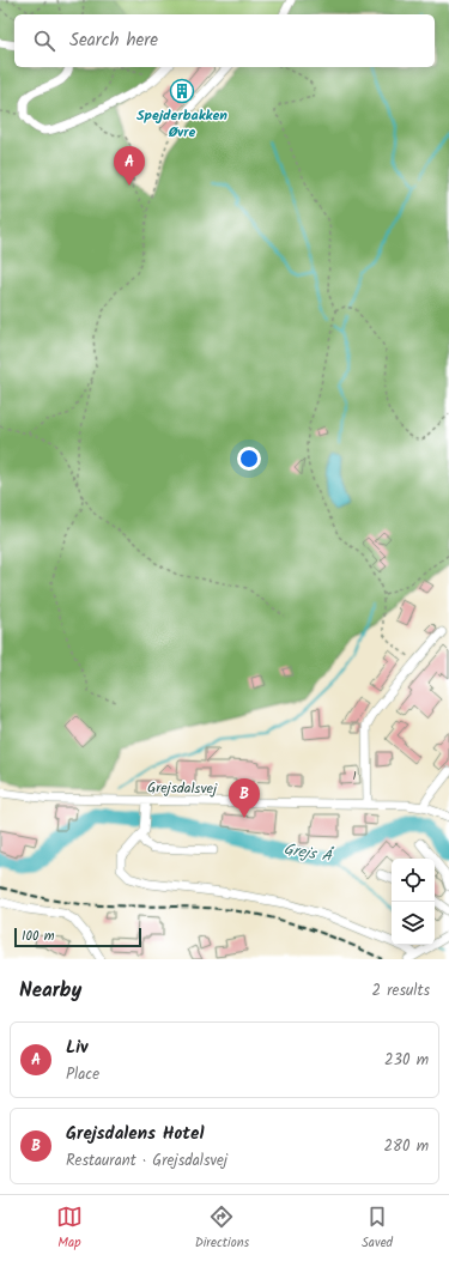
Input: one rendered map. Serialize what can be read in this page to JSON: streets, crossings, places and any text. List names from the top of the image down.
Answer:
{
  "streets": {
    "street": ["Grejsdalsvej"]
  },
  "water": ["Grejs Å"],
  "places": {
    "building": ["Spejderbakken Øvre"]
  },
  "house_numbers": ["1"],
  "scale_bar": "100 m",
  "page": {
    "search": "Search here",
    "pins": ["A", "B"],
    "scale": "100 m",
    "heading": ["Nearby", "2 results"],
    "list": [
      {
        "mark": "A",
        "name": "Liv",
        "note": "Place",
        "value": "230 m"
      },
      {
        "mark": "B",
        "name": "Grejsdalens Hotel",
        "note": "Restaurant · Grejsdalsvej",
        "value": "280 m"
      }
    ],
    "nav": ["Map", "Directions", "Saved"]
  }
}
